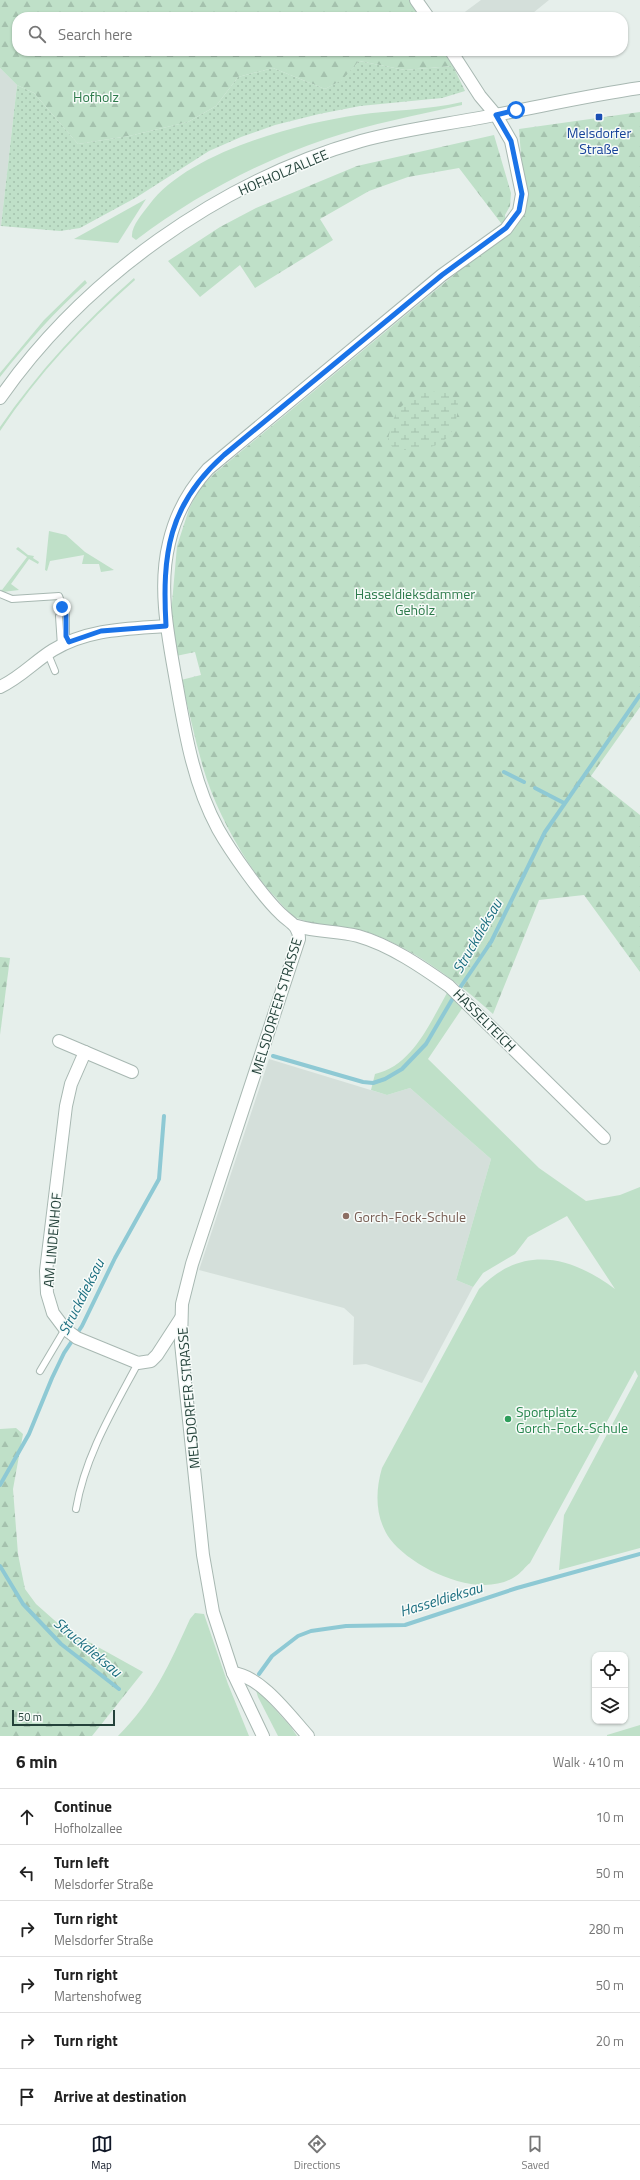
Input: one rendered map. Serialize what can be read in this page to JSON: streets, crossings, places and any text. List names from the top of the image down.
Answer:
{
  "streets": {
    "street": [
      "HOFHOLZALLEE",
      "MELSDORFER STRASSE",
      "HASSELTEICH",
      "AM LINDENHOF"
    ]
  },
  "crossings": [
    ["HOFHOLZALLEE", "MELSDORFER STRASSE"],
    ["MELSDORFER STRASSE", "HASSELTEICH"]
  ],
  "water": ["Struckdieksau", "Hasseldieksau"],
  "parks": ["Hofholz", "Hasseldieksdammer Gehölz"],
  "places": {
    "transit": ["Melsdorfer Straße"],
    "other": ["Gorch-Fock-Schule", "Sportplatz Gorch-Fock-Schule"]
  },
  "scale_bar": "50 m",
  "page": {
    "search": "Search here",
    "scale": "50 m",
    "heading": ["6 min", "Walk · 410 m"],
    "list": [
      ["Continue", "Hofholzallee", "10 m"],
      ["Turn left", "Melsdorfer Straße", "50 m"],
      ["Turn right", "Melsdorfer Straße", "280 m"],
      ["Turn right", "Martenshofweg", "50 m"],
      ["Turn right", "20 m"],
      "Arrive at destination"
    ],
    "nav": ["Map", "Directions", "Saved"]
  }
}
